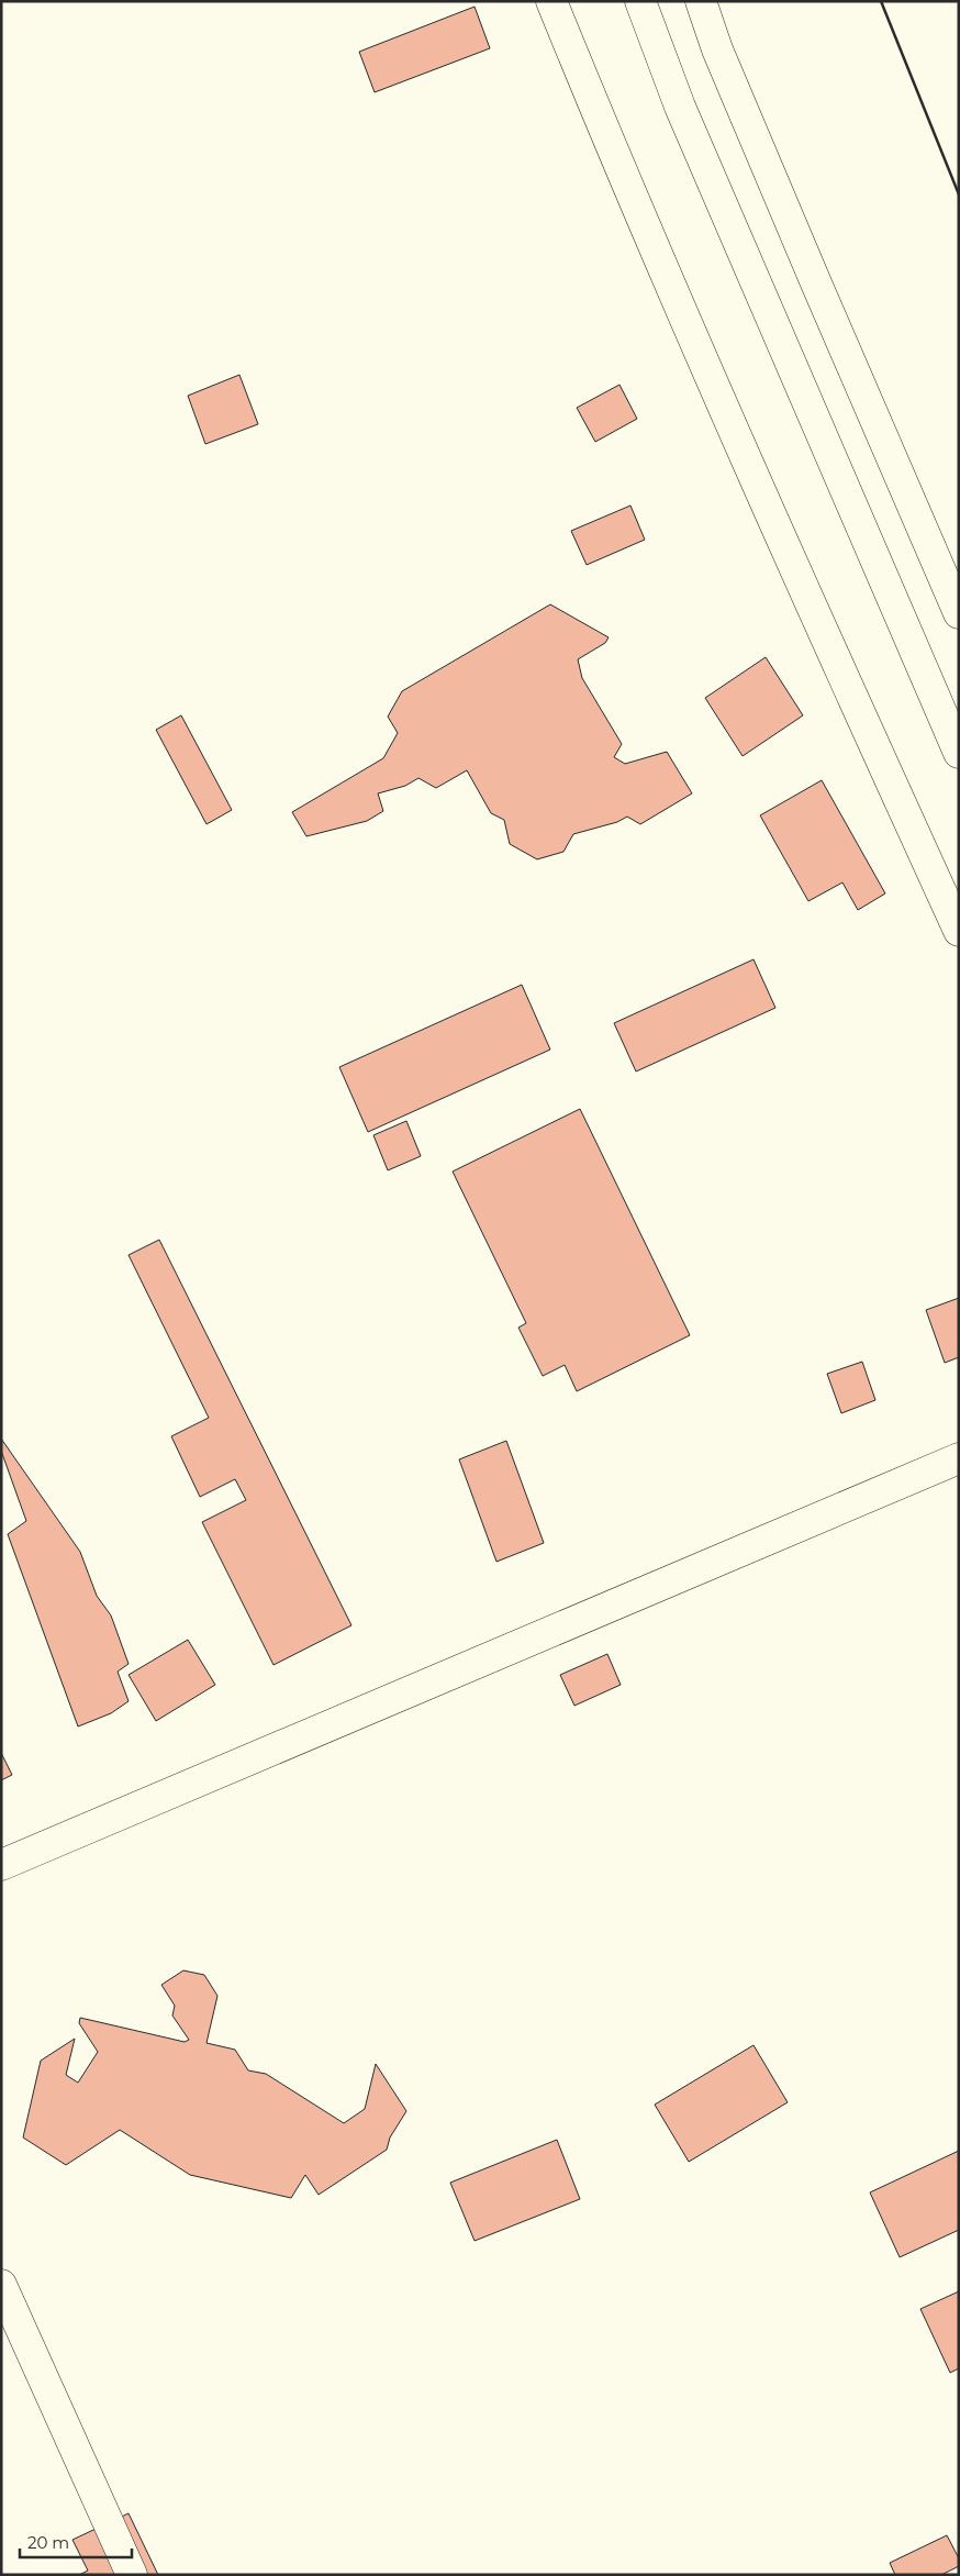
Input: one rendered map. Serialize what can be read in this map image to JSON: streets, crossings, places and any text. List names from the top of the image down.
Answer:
{
  "scale_bar": "20 m"
}
